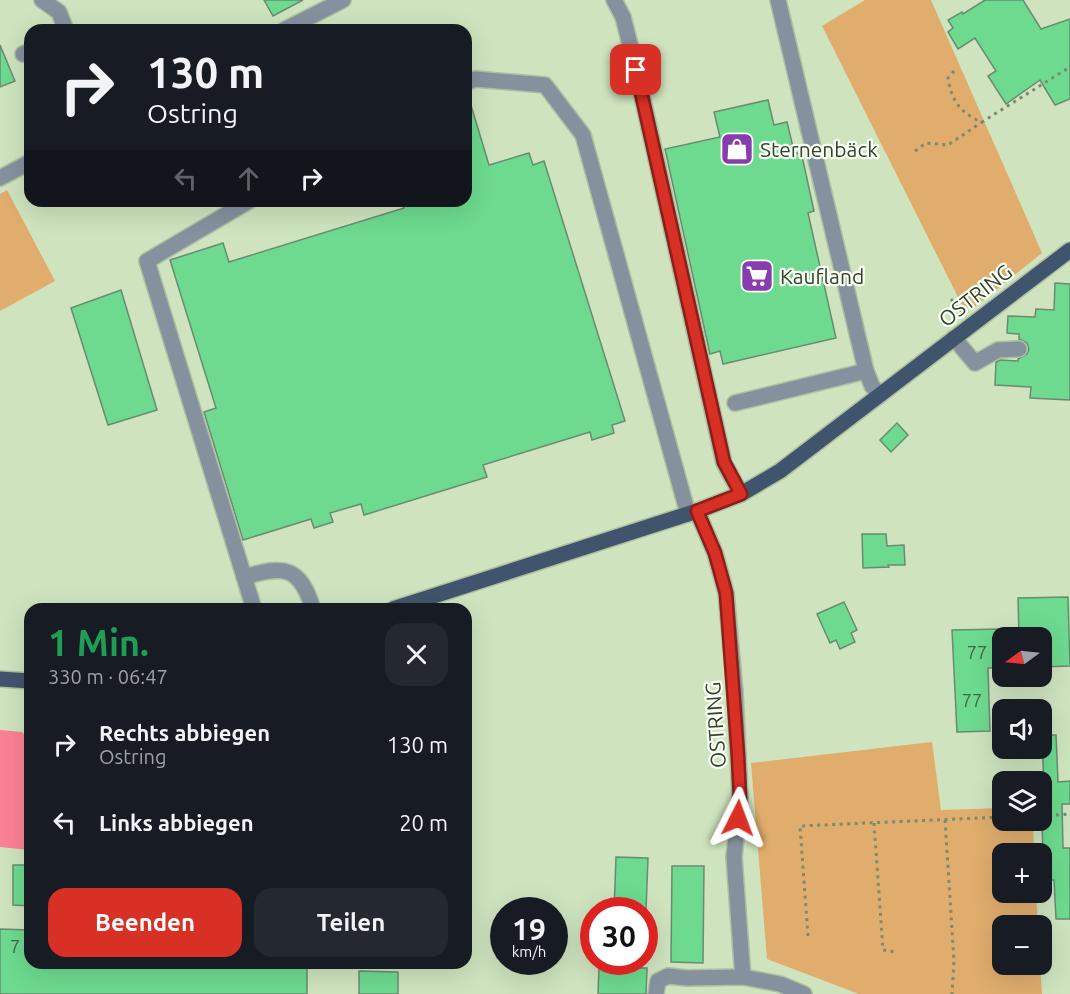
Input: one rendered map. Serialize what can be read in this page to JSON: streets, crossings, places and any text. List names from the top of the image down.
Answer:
{
  "streets": {
    "main road": ["OSTRING"]
  },
  "places": {
    "shop": ["Sternenbäck"],
    "supermarket": ["Kaufland"]
  },
  "house_numbers": ["77", "77", "7"],
  "north": "left",
  "page": {
    "turn": ["130 m", "Ostring"],
    "heading": ["1 Min.", "330 m · 06:47"],
    "map_buttons": ["+", "−"],
    "list": [
      {
        "name": "Rechts abbiegen",
        "note": "Ostring",
        "value": "130 m"
      },
      {
        "name": "Links abbiegen",
        "value": "20 m"
      }
    ],
    "buttons": ["Beenden", "Teilen"],
    "speed": "19 km/h",
    "limit": "30"
  }
}
